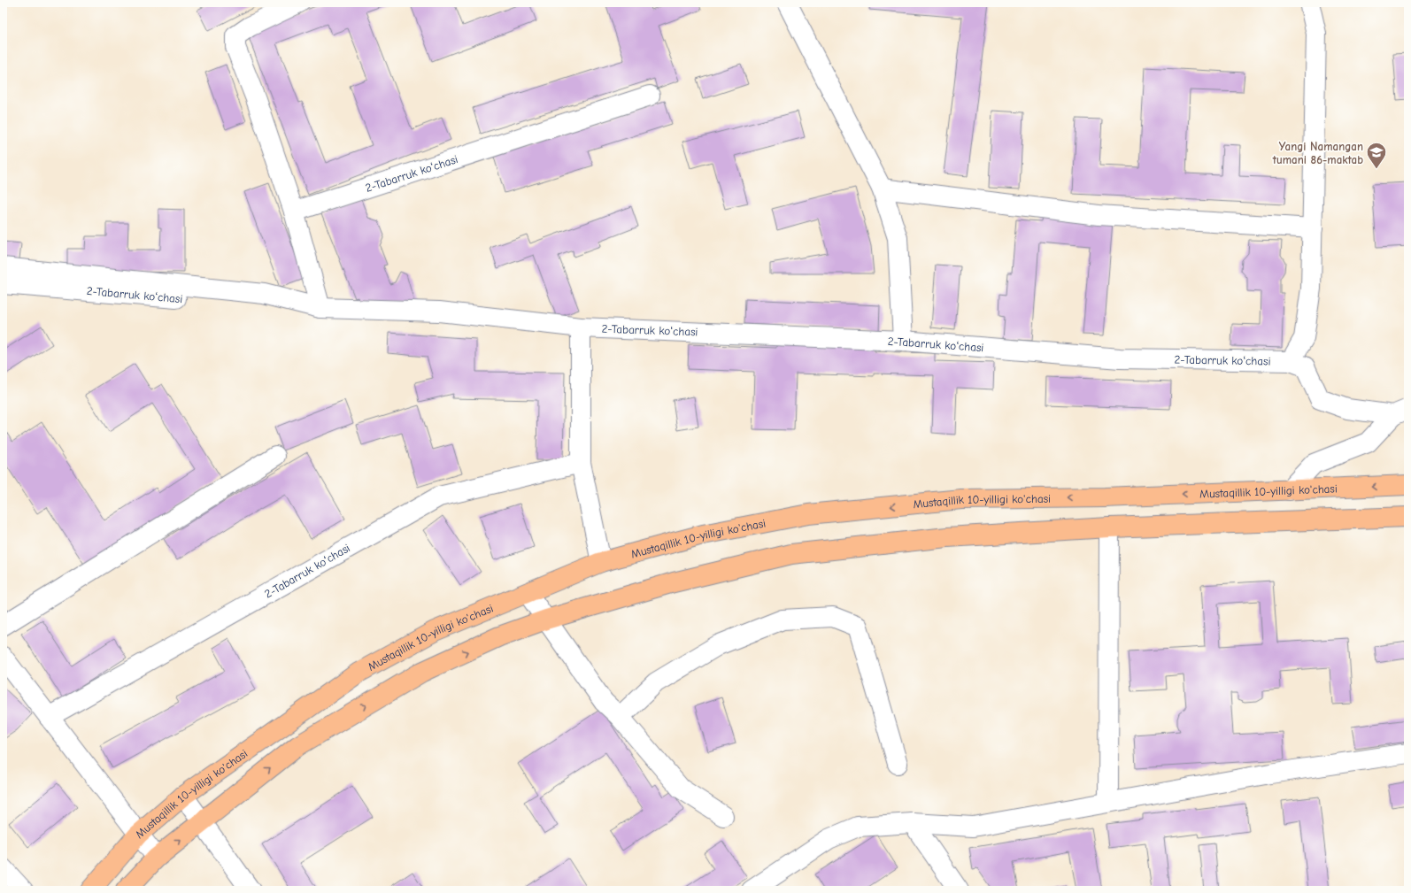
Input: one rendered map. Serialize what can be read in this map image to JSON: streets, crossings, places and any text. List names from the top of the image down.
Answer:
{
  "streets": {
    "main road": ["Mustaqillik 10-yilligi ko'chasi"],
    "street": ["2-Tabarruk koʻchasi"]
  },
  "places": {
    "school or university": ["Yangi Namangan tumani 86-maktab"]
  }
}
